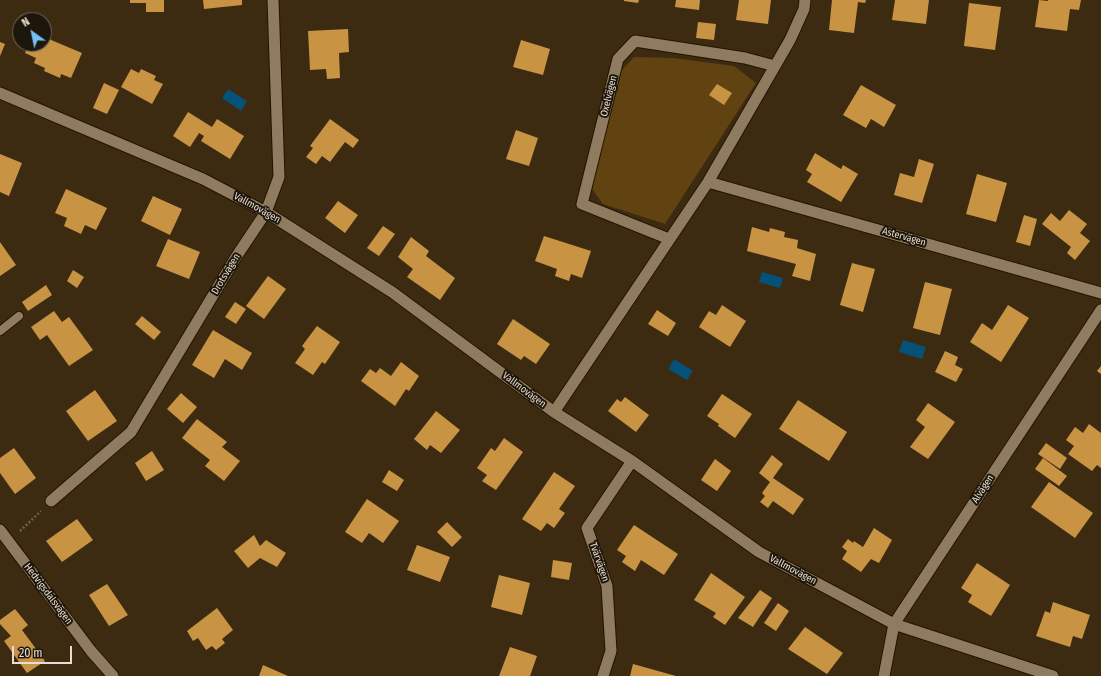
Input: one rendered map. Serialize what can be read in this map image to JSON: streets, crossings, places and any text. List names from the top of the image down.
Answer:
{
  "streets": {
    "street": [
      "Oxelvägen",
      "Vallmovägen",
      "Astervägen",
      "Drotsvägen",
      "Alvägen",
      "Tvärvägen",
      "Hedvigsdalsvägen"
    ]
  },
  "crossings": [
    ["Vallmovägen", "Drotsvägen"],
    ["Vallmovägen", "Alvägen"],
    ["Vallmovägen", "Tvärvägen"]
  ],
  "scale_bar": "20 m",
  "north": "top left"
}
